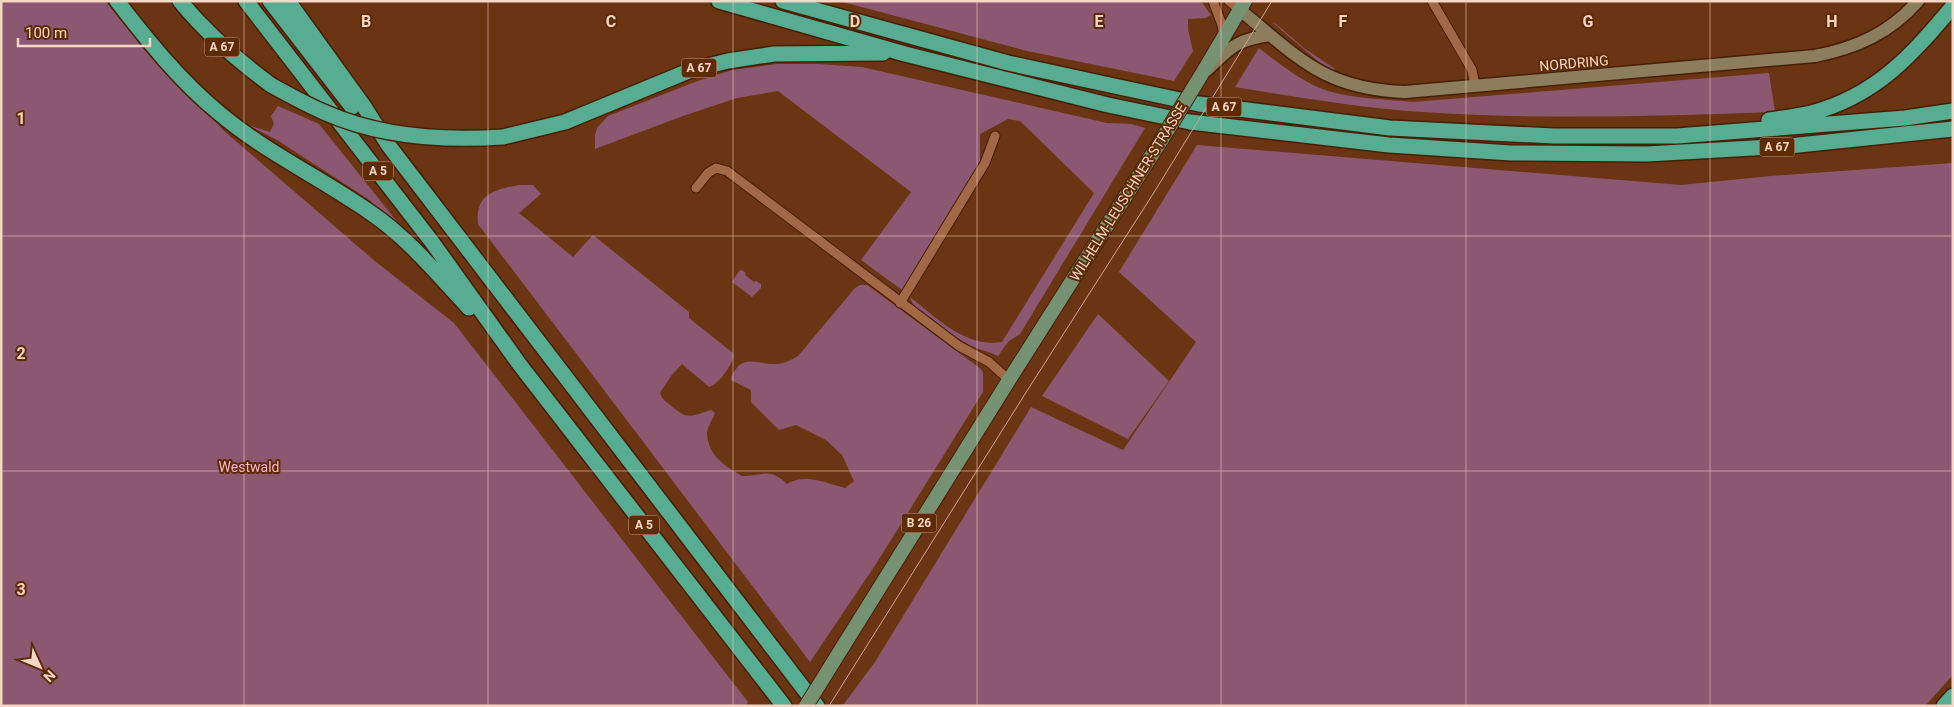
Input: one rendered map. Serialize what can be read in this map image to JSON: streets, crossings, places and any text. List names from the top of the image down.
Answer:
{
  "streets": {
    "highway": ["A 67", "A 5"],
    "main road": ["NORDRING", "WILHELM-LEUSCHNER-STRASSE", "B 26"]
  },
  "crossings": [
    ["NORDRING", "WILHELM-LEUSCHNER-STRASSE"]
  ],
  "parks": ["Westwald"],
  "scale_bar": "100 m",
  "north": "bottom right",
  "grid": {
    "columns": [
      "B",
      "C",
      "D",
      "E",
      "F",
      "G",
      "H"
    ],
    "rows": ["1", "2", "3"]
  }
}
